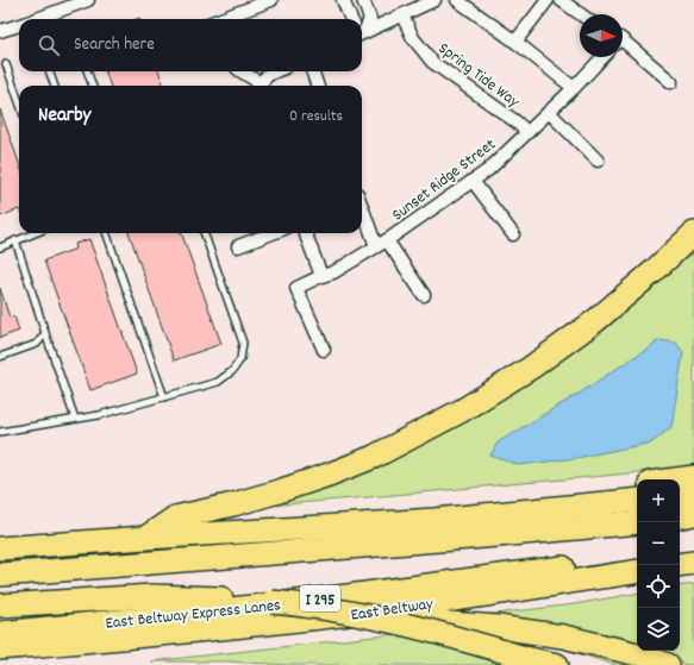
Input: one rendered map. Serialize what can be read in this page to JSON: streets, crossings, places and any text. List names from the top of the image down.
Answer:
{
  "streets": {
    "highway": ["I 295", "East Beltway", "East Beltway Express Lanes"],
    "street": ["Spring Tide Way", "Sunset Ridge Street"]
  },
  "crossings": [
    ["Spring Tide Way", "Sunset Ridge Street"]
  ],
  "north": "right",
  "page": {
    "search": "Search here",
    "heading": ["Nearby", "0 results"],
    "map_buttons": ["+", "−"]
  }
}
